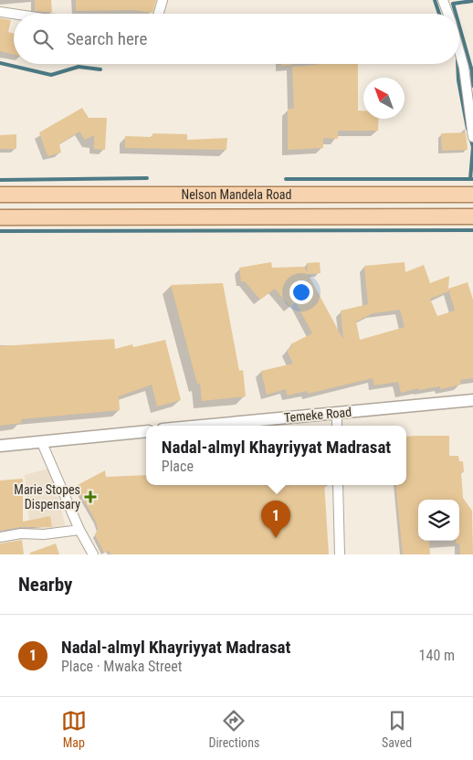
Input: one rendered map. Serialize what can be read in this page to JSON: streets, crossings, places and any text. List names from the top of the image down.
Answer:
{
  "streets": {
    "main road": ["Nelson Mandela Road"],
    "street": ["Temeke Road"]
  },
  "places": {
    "health": ["Marie Stopes Dispensary"]
  },
  "north": "top left",
  "page": {
    "search": "Search here",
    "popup": ["Nadal-almyl Khayriyyat Madrasat", "Place"],
    "pins": "1",
    "heading": "Nearby",
    "list": [
      {
        "mark": "1",
        "name": "Nadal-almyl Khayriyyat Madrasat",
        "note": "Place · Mwaka Street",
        "value": "140 m"
      }
    ],
    "nav": ["Map", "Directions", "Saved"]
  }
}
